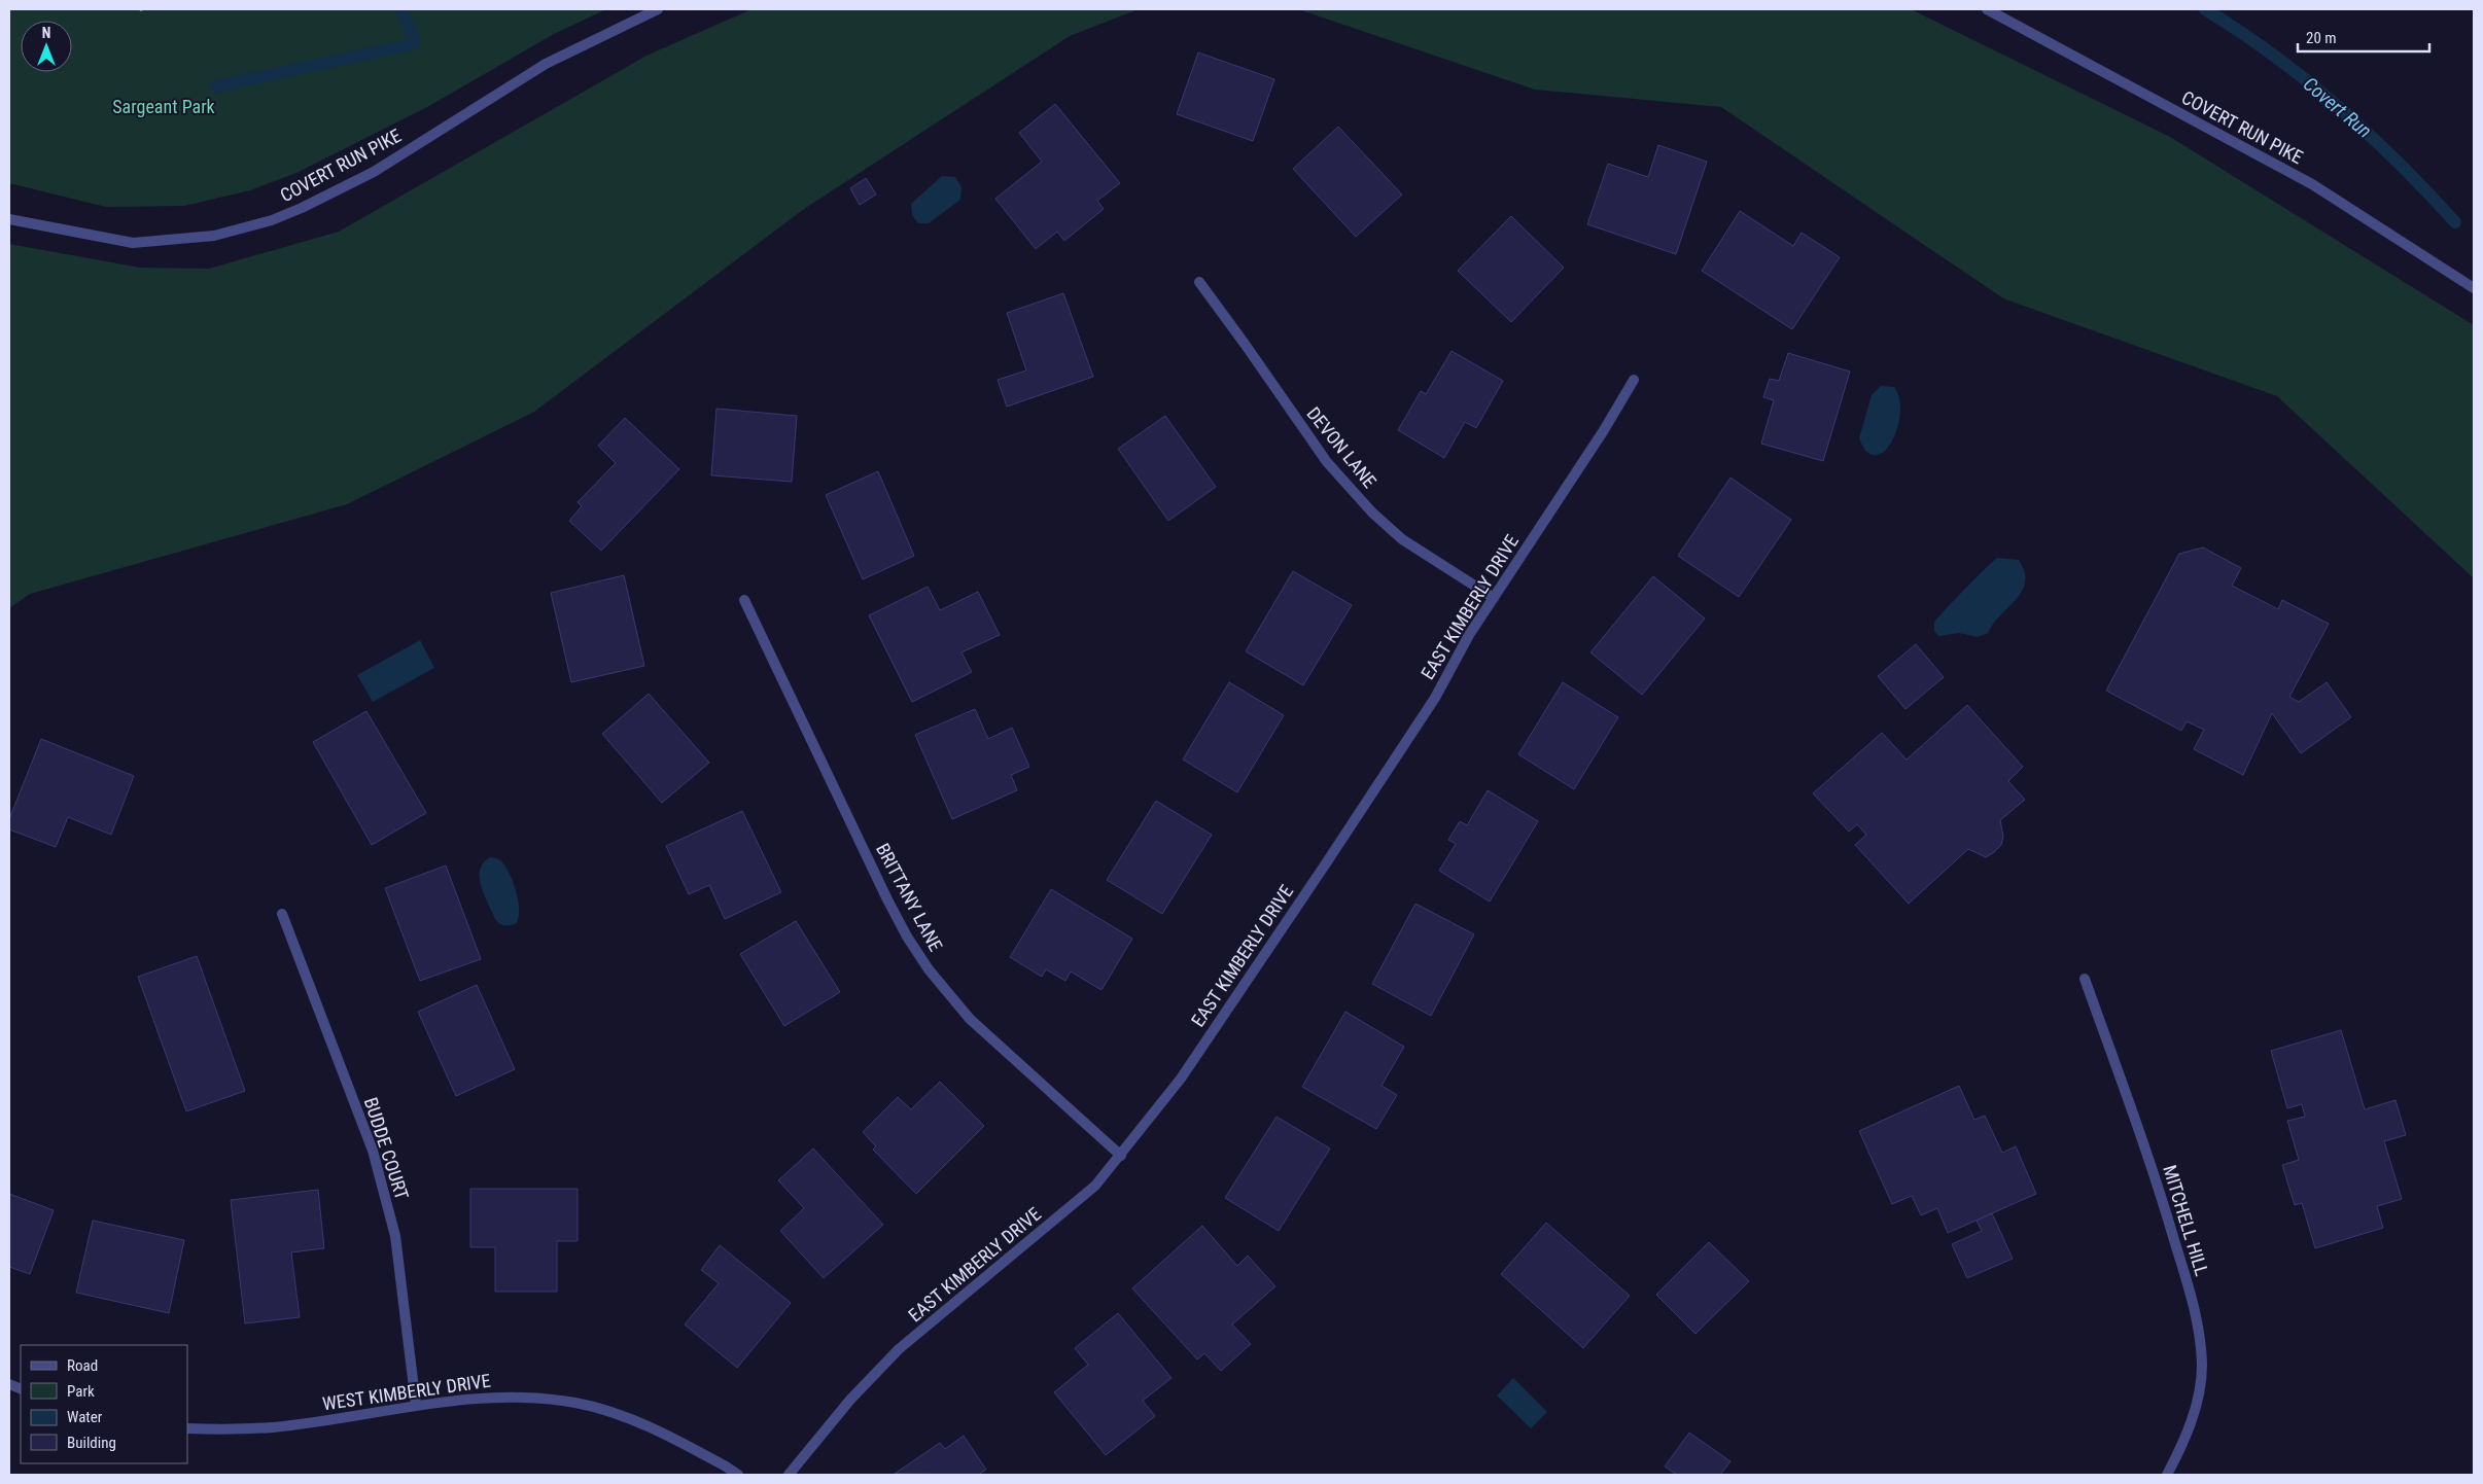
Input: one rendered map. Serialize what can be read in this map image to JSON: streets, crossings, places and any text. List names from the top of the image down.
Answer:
{
  "streets": {
    "street": [
      "COVERT RUN PIKE",
      "DEVON LANE",
      "EAST KIMBERLY DRIVE",
      "BRITTANY LANE",
      "BUDDE COURT",
      "MITCHELL HILL",
      "WEST KIMBERLY DRIVE"
    ]
  },
  "crossings": [
    ["DEVON LANE", "EAST KIMBERLY DRIVE"],
    ["EAST KIMBERLY DRIVE", "BRITTANY LANE"],
    ["BUDDE COURT", "WEST KIMBERLY DRIVE"]
  ],
  "water": ["Covert Run"],
  "parks": ["Sargeant Park"],
  "legend": [
    "Road",
    "Park",
    "Water",
    "Building"
  ],
  "scale_bar": "20 m",
  "north": "top"
}
